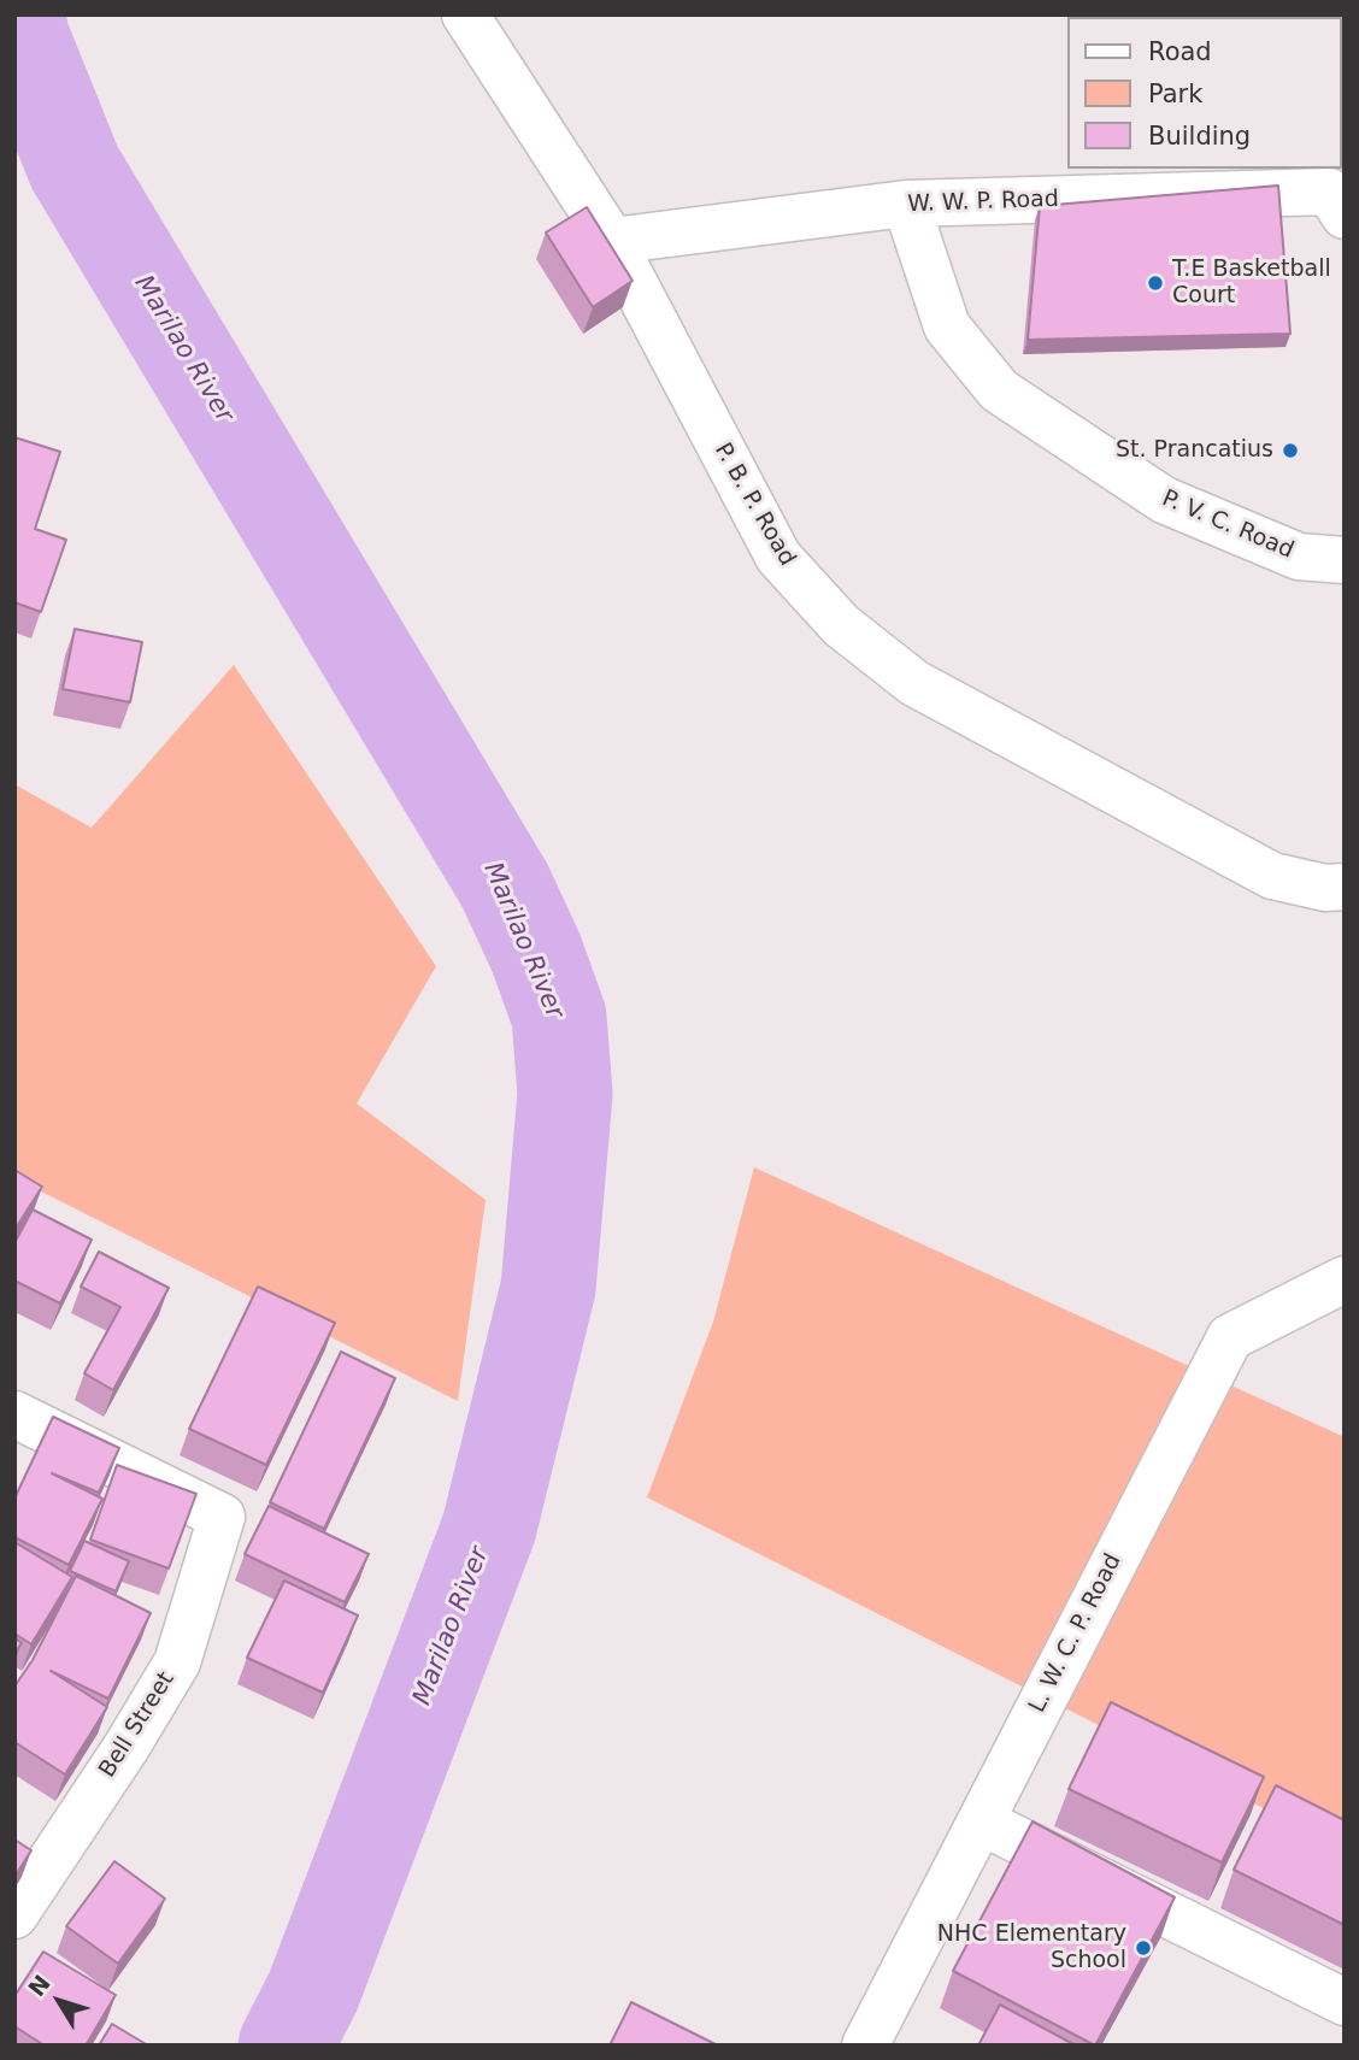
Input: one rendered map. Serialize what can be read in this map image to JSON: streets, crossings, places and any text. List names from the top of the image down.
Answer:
{
  "streets": {
    "street": [
      "W. W. P. Road",
      "P. B. P. Road",
      "P. V. C. Road",
      "L. W. C. P. Road",
      "Bell Street"
    ]
  },
  "crossings": [
    ["W. W. P. Road", "P. B. P. Road"],
    ["W. W. P. Road", "P. V. C. Road"]
  ],
  "water": ["Marilao River"],
  "places": ["T.E Basketball Court", "St. Prancatius", "NHC Elementary School"],
  "legend": ["Road", "Park", "Building"],
  "north": "top left"
}
